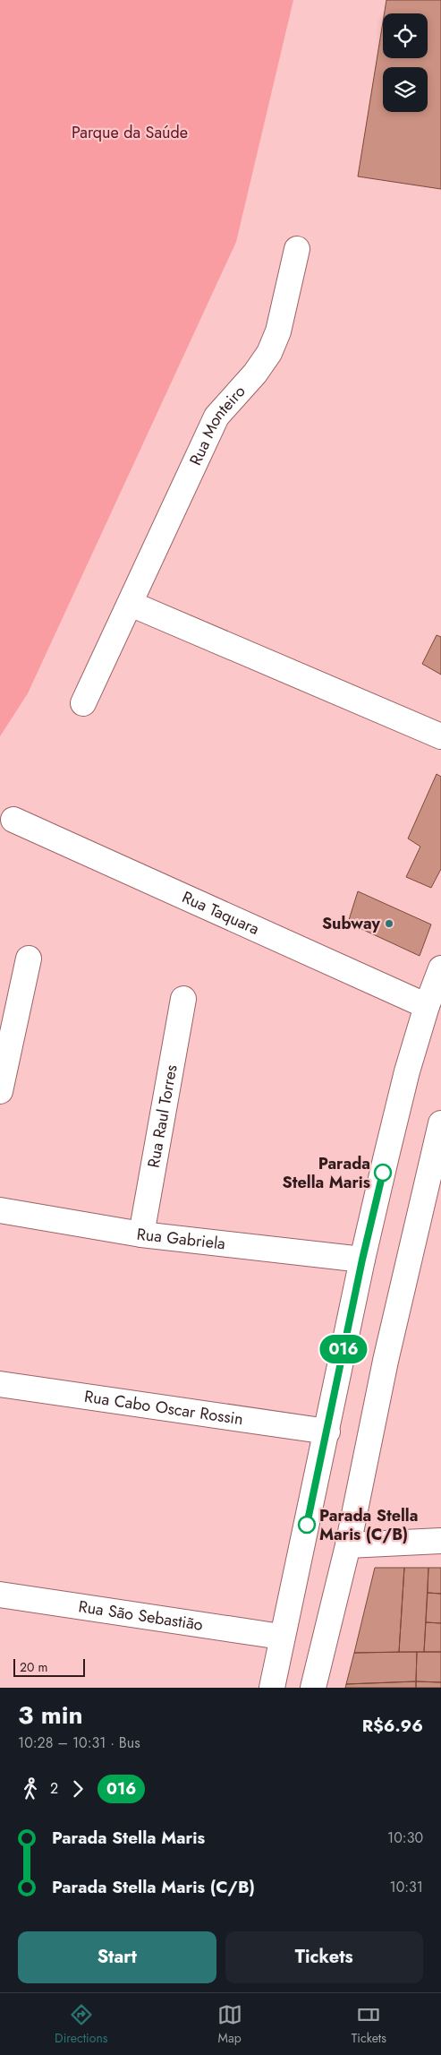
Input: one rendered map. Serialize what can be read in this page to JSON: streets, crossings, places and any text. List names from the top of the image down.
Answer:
{
  "streets": {
    "street": [
      "Rua Monteiro",
      "Rua Taquara",
      "Rua Raul Torres",
      "Rua Gabriela",
      "Rua Cabo Oscar Rossin",
      "Rua São Sebastião"
    ]
  },
  "crossings": [
    ["Rua Raul Torres", "Rua Gabriela"]
  ],
  "parks": ["Parque da Saúde"],
  "places": ["Subway", "Parada Stella Maris", "Parada Stella Maris (C/B)"],
  "lines": ["bus line 016"],
  "scale_bar": "20 m",
  "page": {
    "on_map": "016",
    "scale": "20 m",
    "heading": ["3 min", "10:28 – 10:31 · Bus", "R$6.96"],
    "legs": ["2", "016"],
    "list": [
      {
        "name": "Parada Stella Maris",
        "value": "10:30"
      },
      {
        "name": "Parada Stella Maris (C/B)",
        "value": "10:31"
      }
    ],
    "buttons": ["Start", "Tickets"],
    "tabs": ["Directions", "Map", "Tickets"]
  }
}
